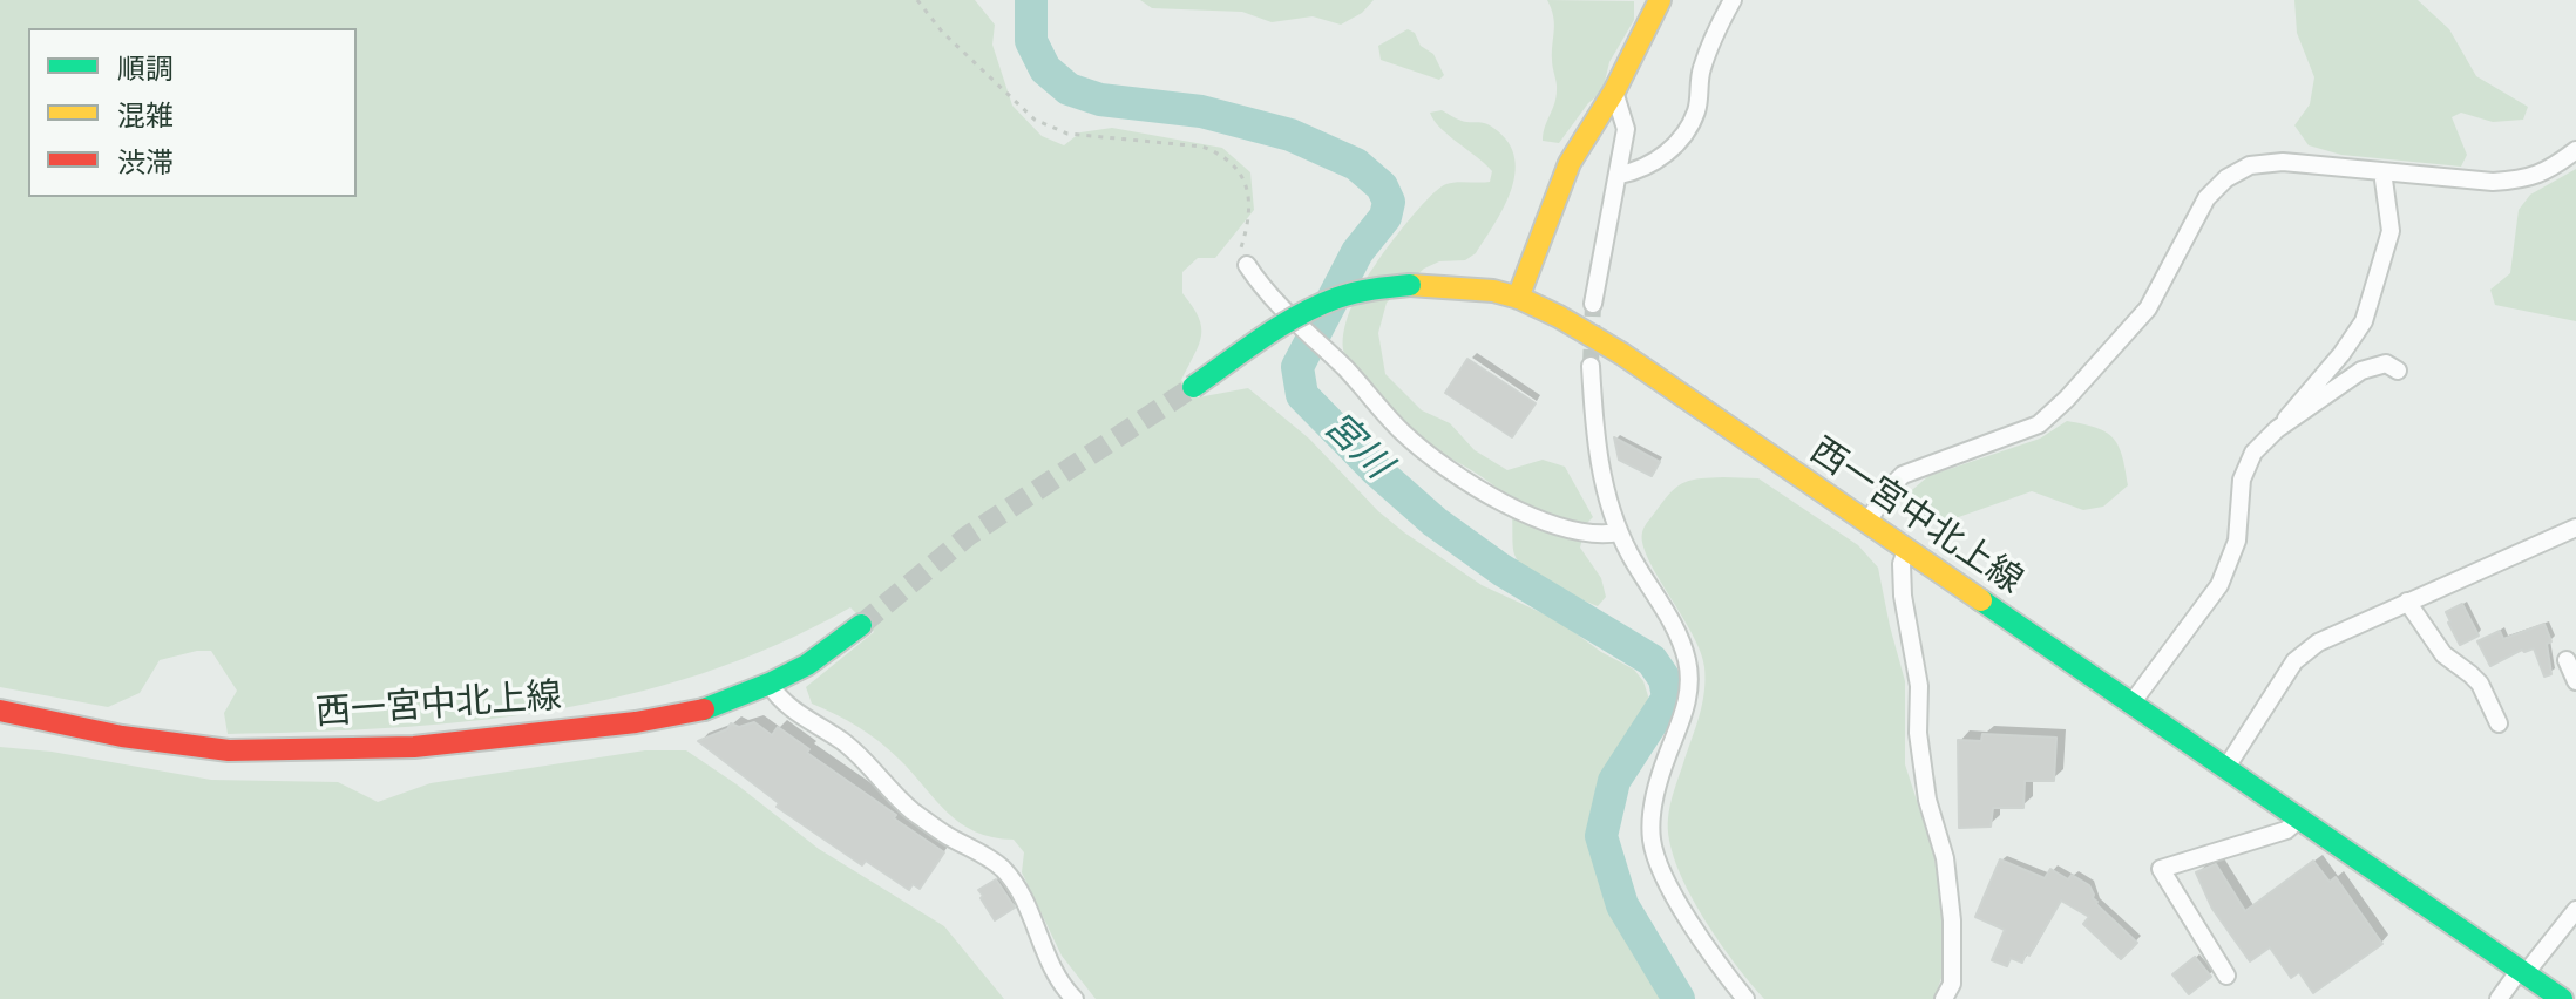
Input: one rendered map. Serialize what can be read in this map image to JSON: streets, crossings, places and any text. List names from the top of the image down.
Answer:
{
  "streets": {
    "main road": ["西一宮中北上線"]
  },
  "water": ["宮川"],
  "legend": ["順調", "混雑", "渋滞"]
}
